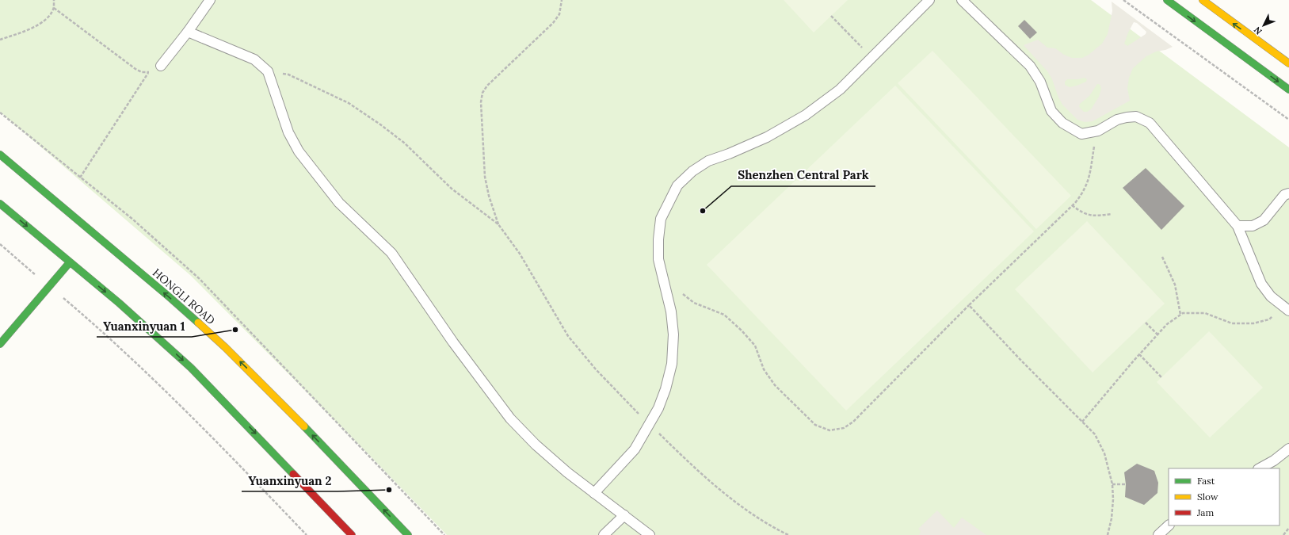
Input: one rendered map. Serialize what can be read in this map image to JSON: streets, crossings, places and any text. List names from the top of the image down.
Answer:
{
  "streets": {
    "main road": ["HONGLI ROAD"]
  },
  "places": ["Shenzhen Central Park", "Yuanxinyuan 1", "Yuanxinyuan 2"],
  "legend": ["Fast", "Slow", "Jam"],
  "north": "bottom left"
}
